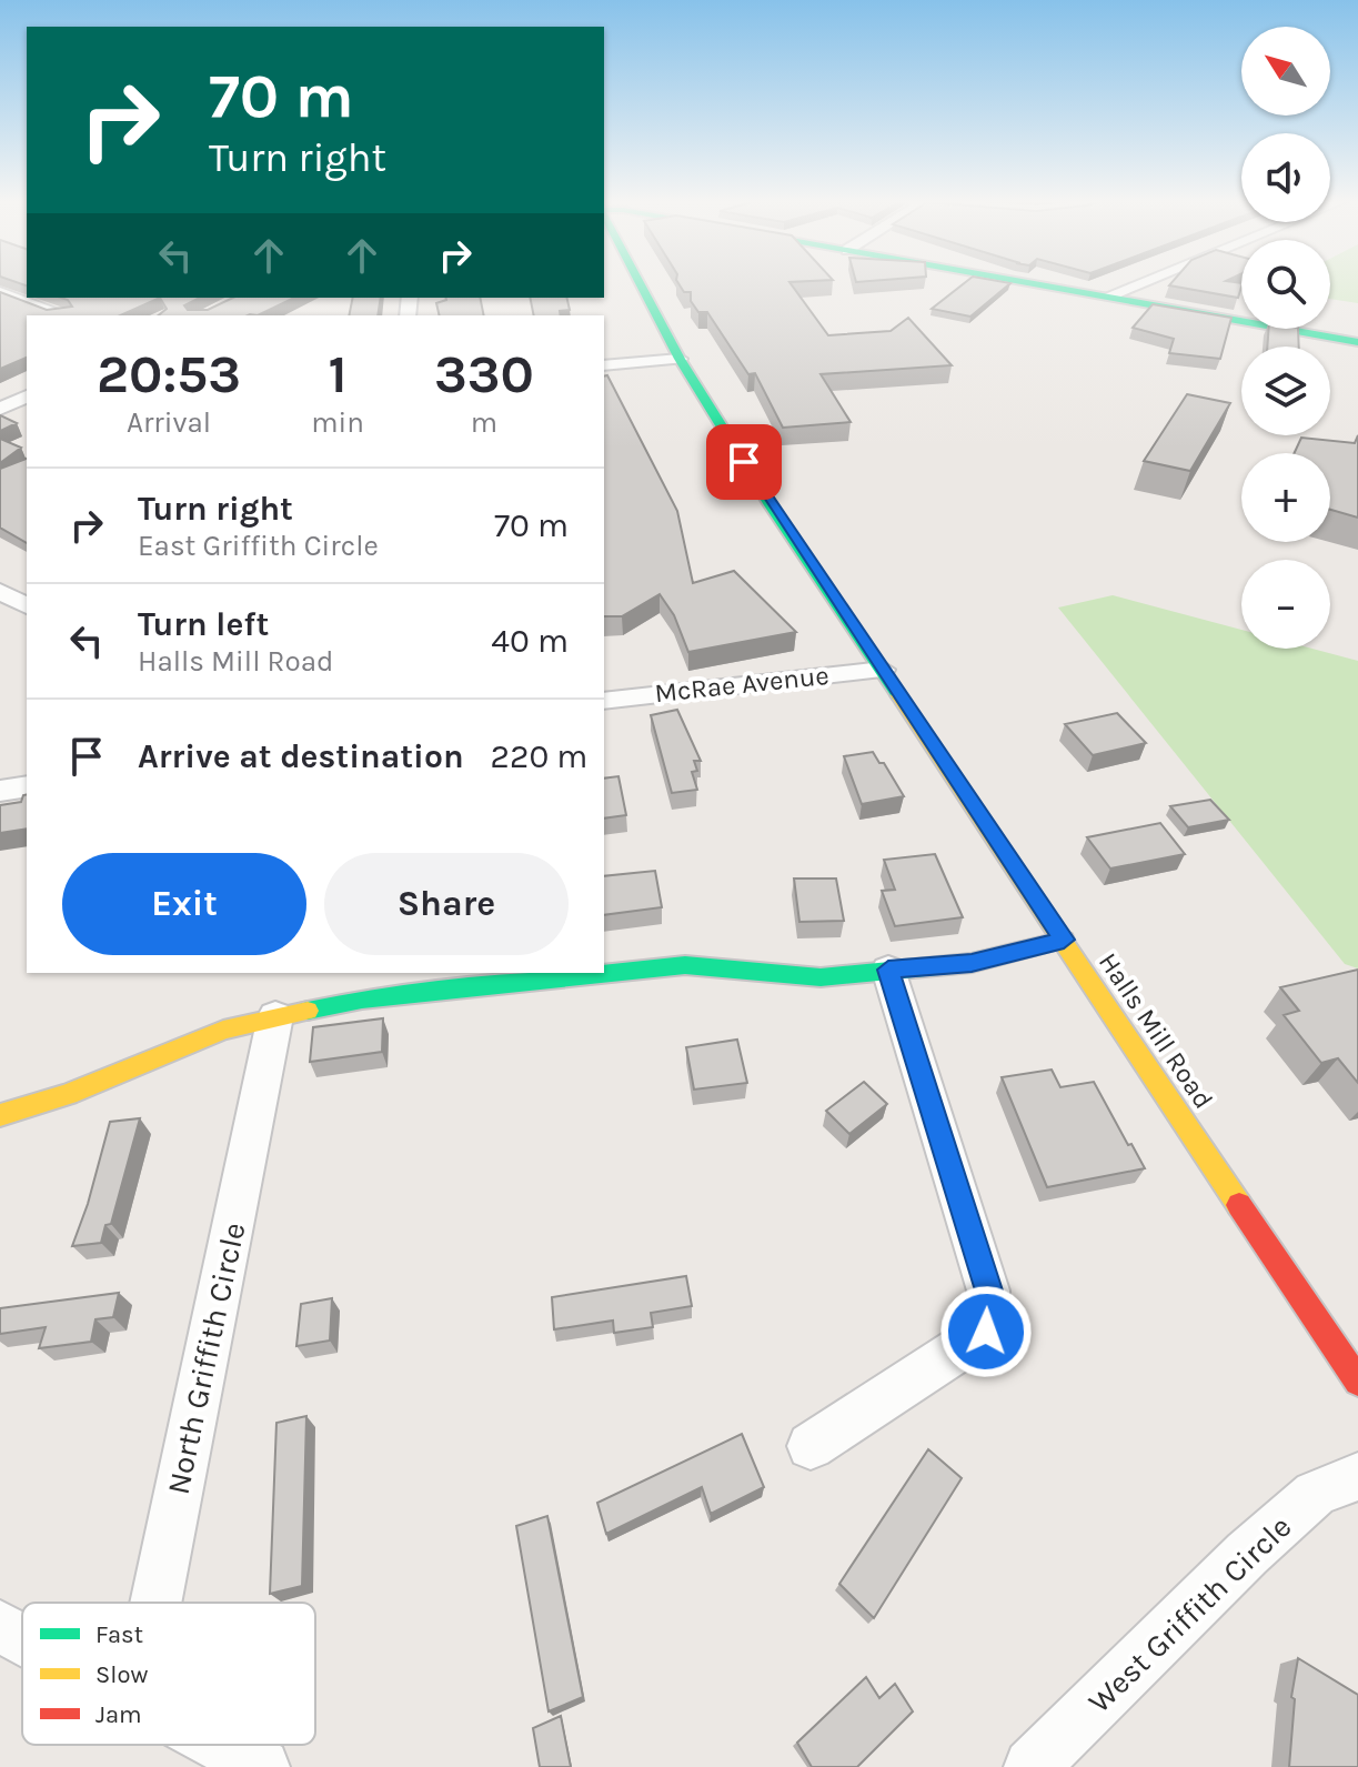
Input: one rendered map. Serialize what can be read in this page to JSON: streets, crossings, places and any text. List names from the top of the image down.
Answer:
{
  "streets": {
    "street": [
      "McRae Avenue",
      "Halls Mill Road",
      "North Griffith Circle",
      "West Griffith Circle"
    ]
  },
  "crossings": [
    ["McRae Avenue", "Halls Mill Road"]
  ],
  "legend": ["Fast", "Slow", "Jam"],
  "north": "top left",
  "page": {
    "map_buttons": ["+", "−"],
    "turn": ["70 m", "Turn right"],
    "eta": [
      "20:53",
      "Arrival",
      "1",
      "min",
      "330",
      "m"
    ],
    "list": [
      {
        "name": "Turn right",
        "note": "East Griffith Circle",
        "value": "70 m"
      },
      {
        "name": "Turn left",
        "note": "Halls Mill Road",
        "value": "40 m"
      },
      {
        "name": "Arrive at destination",
        "value": "220 m"
      }
    ],
    "buttons": ["Exit", "Share"]
  }
}
